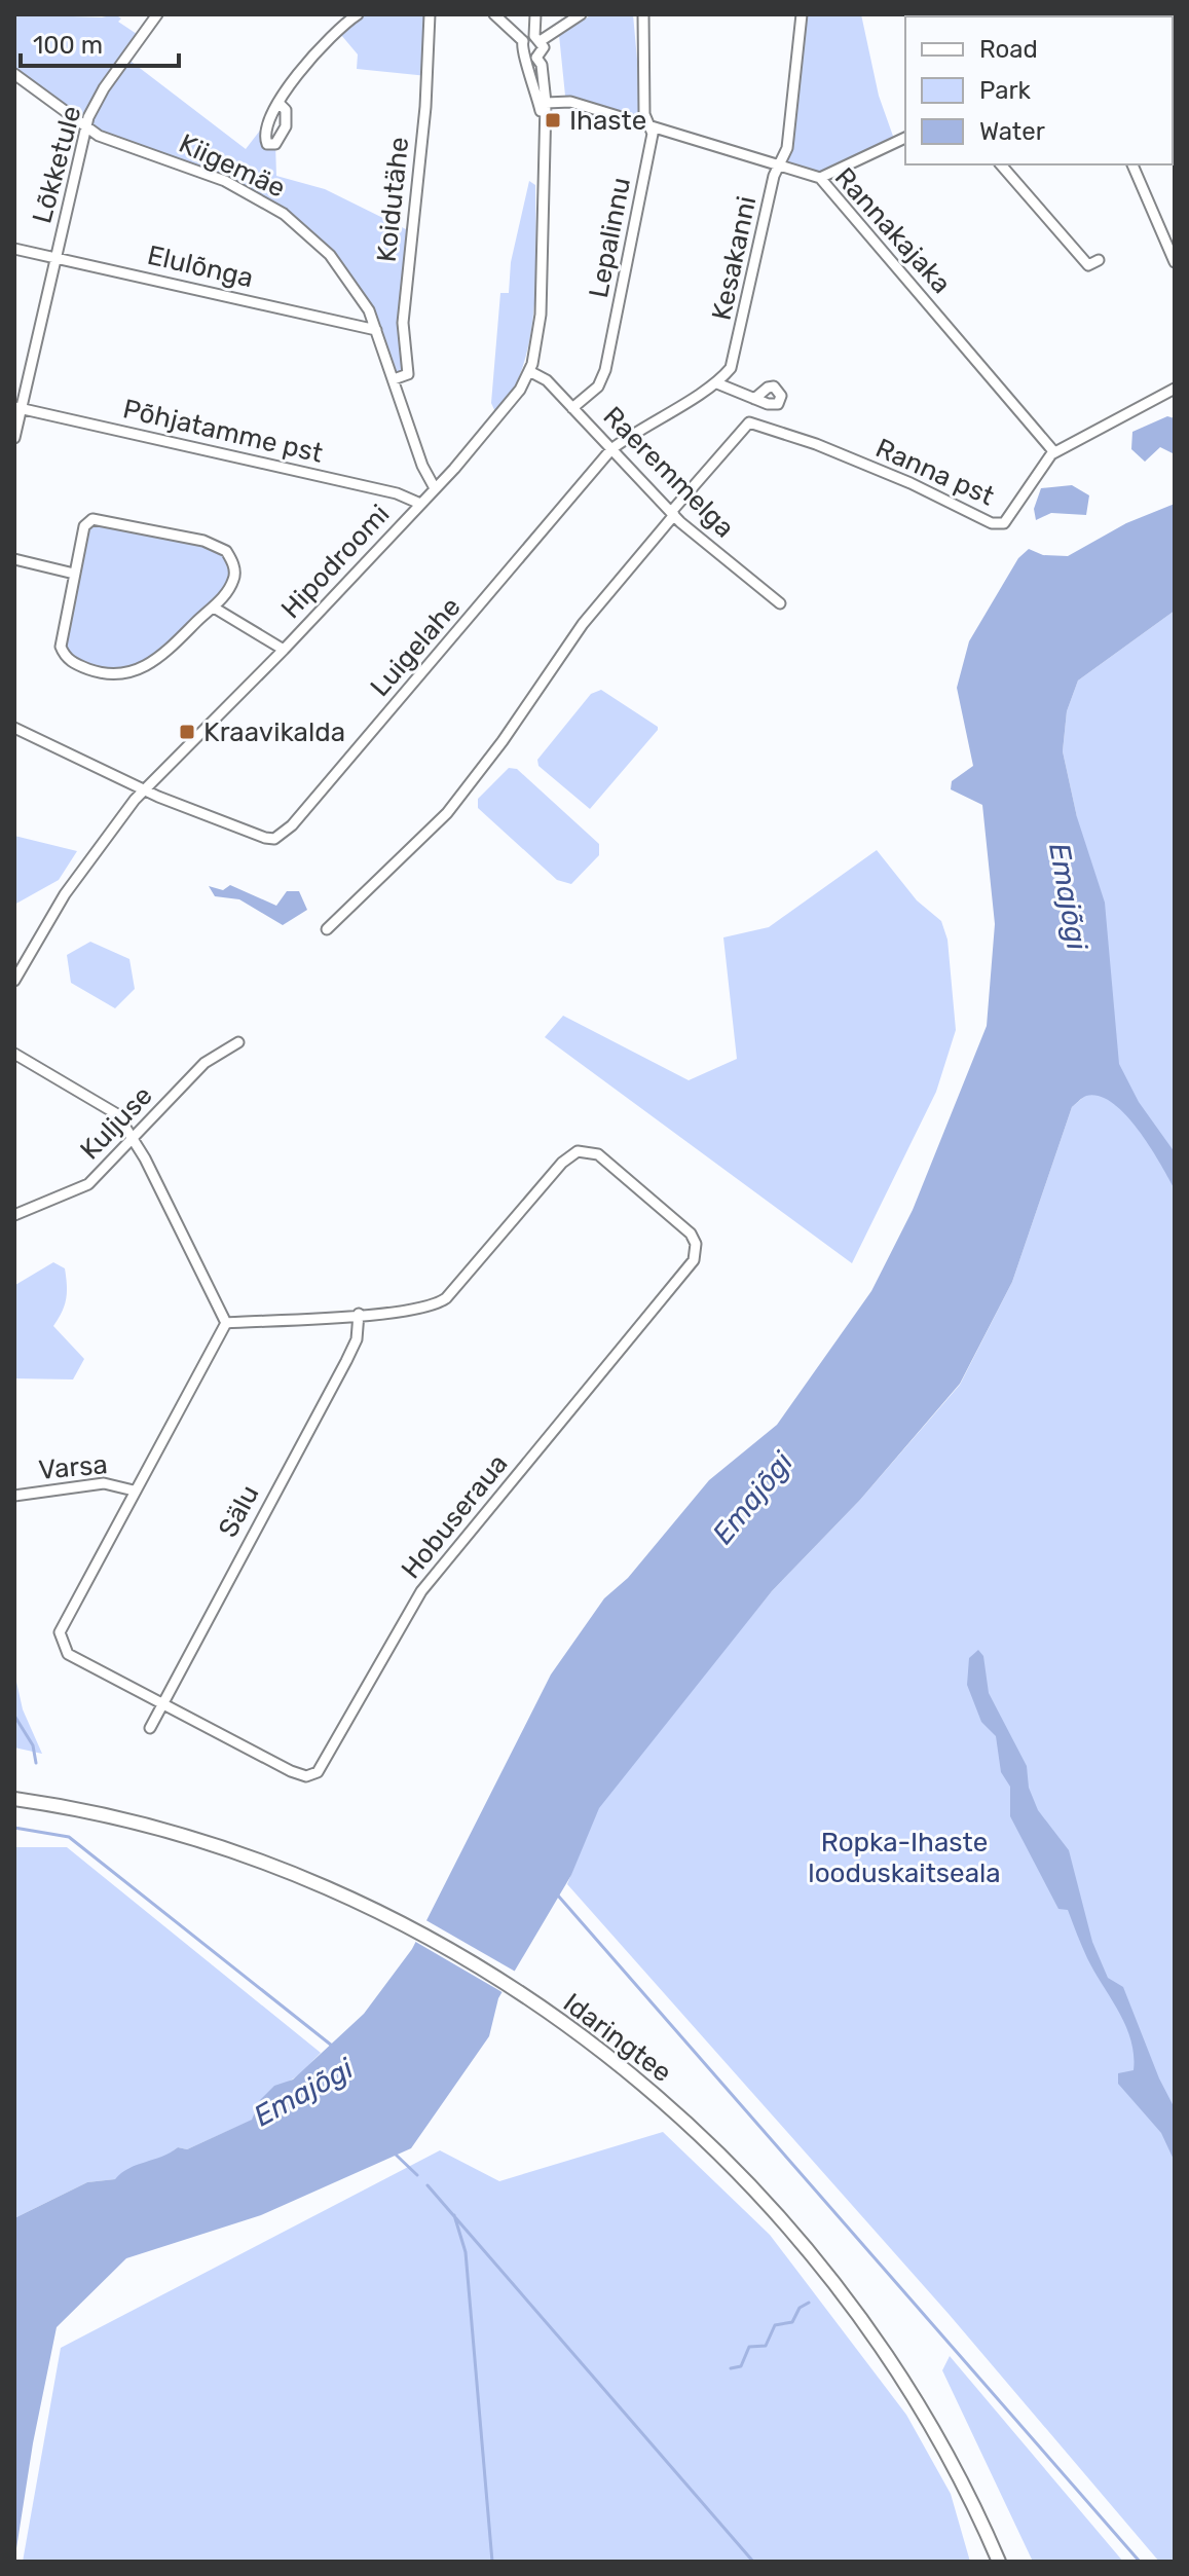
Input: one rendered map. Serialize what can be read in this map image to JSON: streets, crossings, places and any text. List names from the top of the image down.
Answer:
{
  "streets": {
    "main road": ["Idaringtee"],
    "street": [
      "Lõkketule",
      "Kiigemäe",
      "Koidutähe",
      "Rannakajaka",
      "Lepalinnu",
      "Kesakanni",
      "Elulõnga",
      "Põhjatamme pst",
      "Raeremmelga",
      "Ranna pst",
      "Hipodroomi",
      "Luigelahe",
      "Kuljuse",
      "Varsa",
      "Sälu",
      "Hobuseraua"
    ]
  },
  "crossings": [
    ["Lõkketule", "Kiigemäe"],
    ["Lõkketule", "Elulõnga"],
    ["Lõkketule", "Põhjatamme pst"],
    ["Kiigemäe", "Koidutähe"],
    ["Kiigemäe", "Elulõnga"],
    ["Kiigemäe", "Hipodroomi"],
    ["Rannakajaka", "Lepalinnu"],
    ["Rannakajaka", "Kesakanni"],
    ["Rannakajaka", "Ranna pst"],
    ["Rannakajaka", "Hipodroomi"],
    ["Lepalinnu", "Raeremmelga"],
    ["Kesakanni", "Raeremmelga"],
    ["Kesakanni", "Luigelahe"],
    ["Põhjatamme pst", "Hipodroomi"],
    ["Raeremmelga", "Ranna pst"],
    ["Raeremmelga", "Hipodroomi"],
    ["Raeremmelga", "Luigelahe"],
    ["Hipodroomi", "Luigelahe"],
    ["Varsa", "Hobuseraua"],
    ["Sälu", "Hobuseraua"]
  ],
  "water": ["Emajõgi"],
  "parks": ["Ropka-Ihaste looduskaitseala"],
  "places": {
    "transit": ["Ihaste", "Kraavikalda"]
  },
  "legend": ["Road", "Park", "Water"],
  "scale_bar": "100 m"
}
